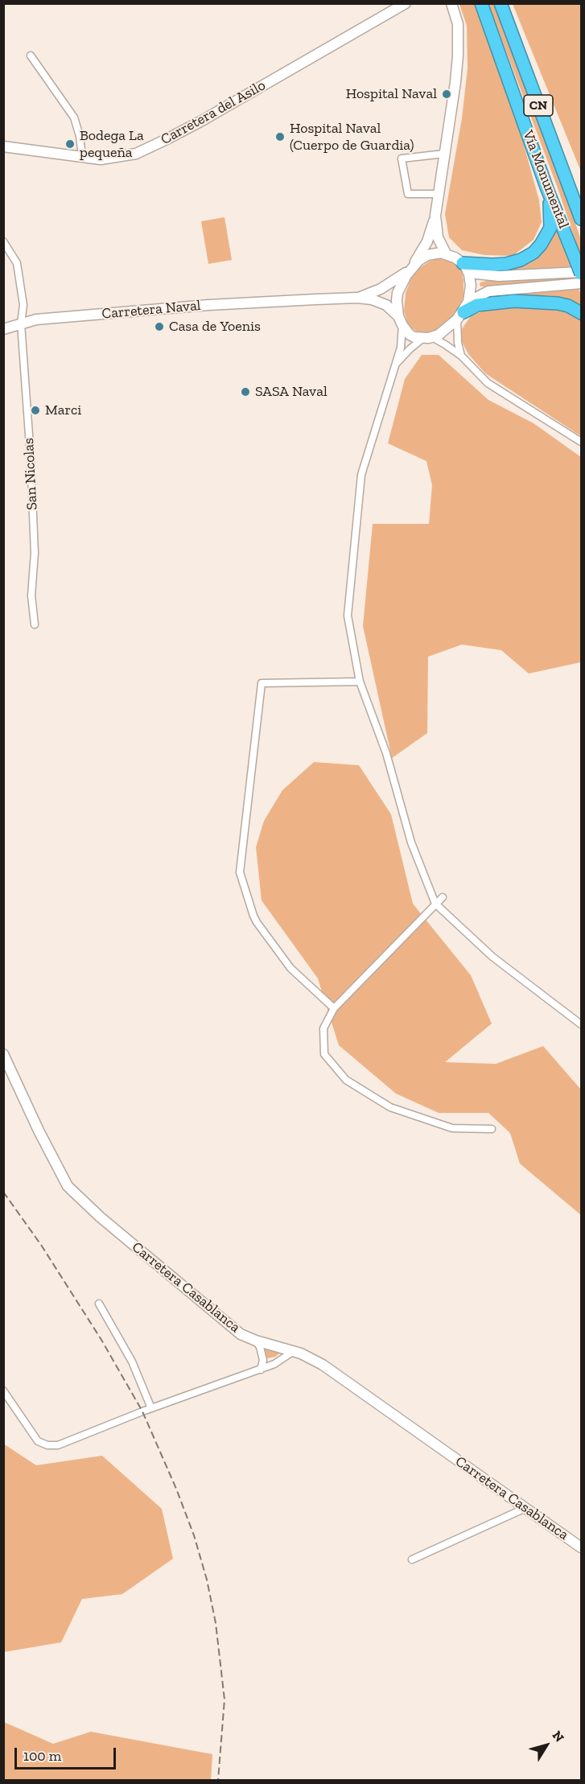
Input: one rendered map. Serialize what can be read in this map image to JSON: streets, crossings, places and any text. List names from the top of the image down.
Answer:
{
  "streets": {
    "highway": ["CN", "Vía Monumental"],
    "main road": ["Carretera del Asilo", "Carretera Naval", "Carretera Casablanca"],
    "street": ["San Nicolas"]
  },
  "crossings": [
    ["Carretera Naval", "San Nicolas"]
  ],
  "places": [
    "Hospital Naval",
    "Hospital Naval (Cuerpo de Guardia)",
    "Bodega La pequeña",
    "Casa de Yoenis",
    "SASA Naval",
    "Marci"
  ],
  "scale_bar": "100 m",
  "north": "top right"
}
